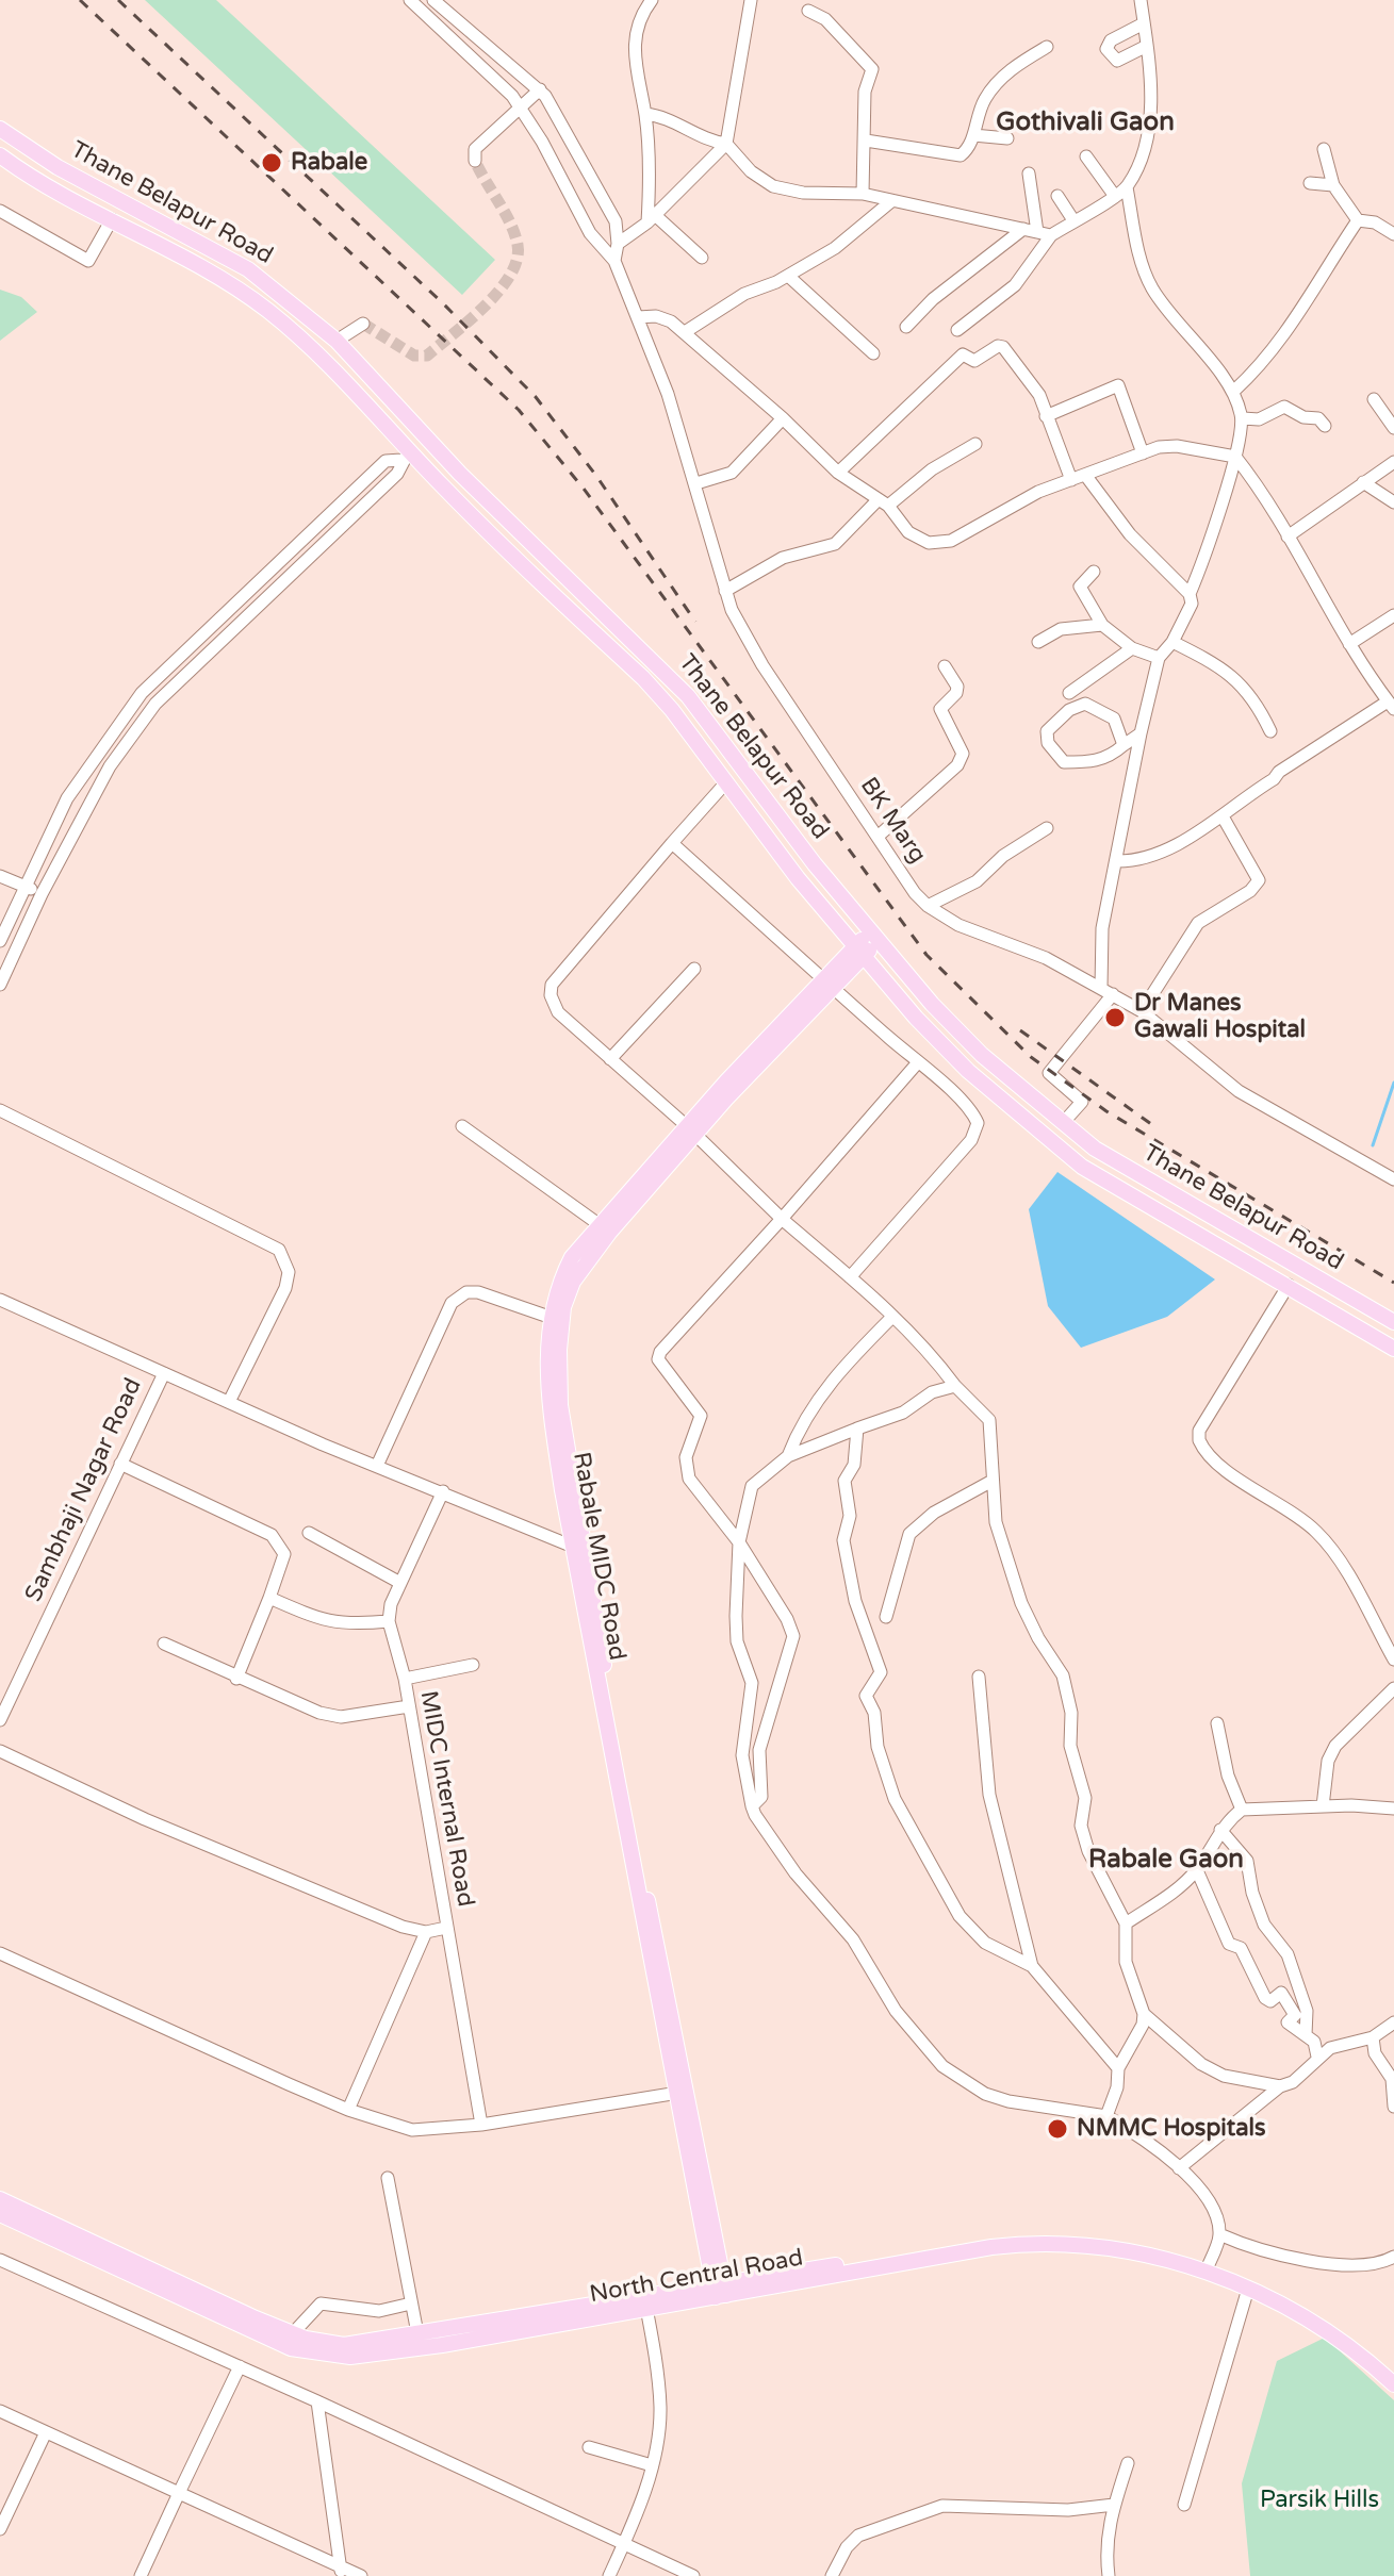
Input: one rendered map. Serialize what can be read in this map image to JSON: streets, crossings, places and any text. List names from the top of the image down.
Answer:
{
  "streets": {
    "main road": ["Thane Belapur Road", "Rabale MIDC Road", "North Central Road"],
    "street": ["BK Marg", "Sambhaji Nagar Road", "MIDC Internal Road"]
  },
  "crossings": [
    ["Thane Belapur Road", "Rabale MIDC Road"],
    ["Rabale MIDC Road", "North Central Road"]
  ],
  "districts": ["Gothivali Gaon", "Rabale Gaon"],
  "parks": ["Parsik Hills"],
  "places": ["Rabale", "Dr Manes Gawali Hospital", "NMMC Hospitals"]
}
